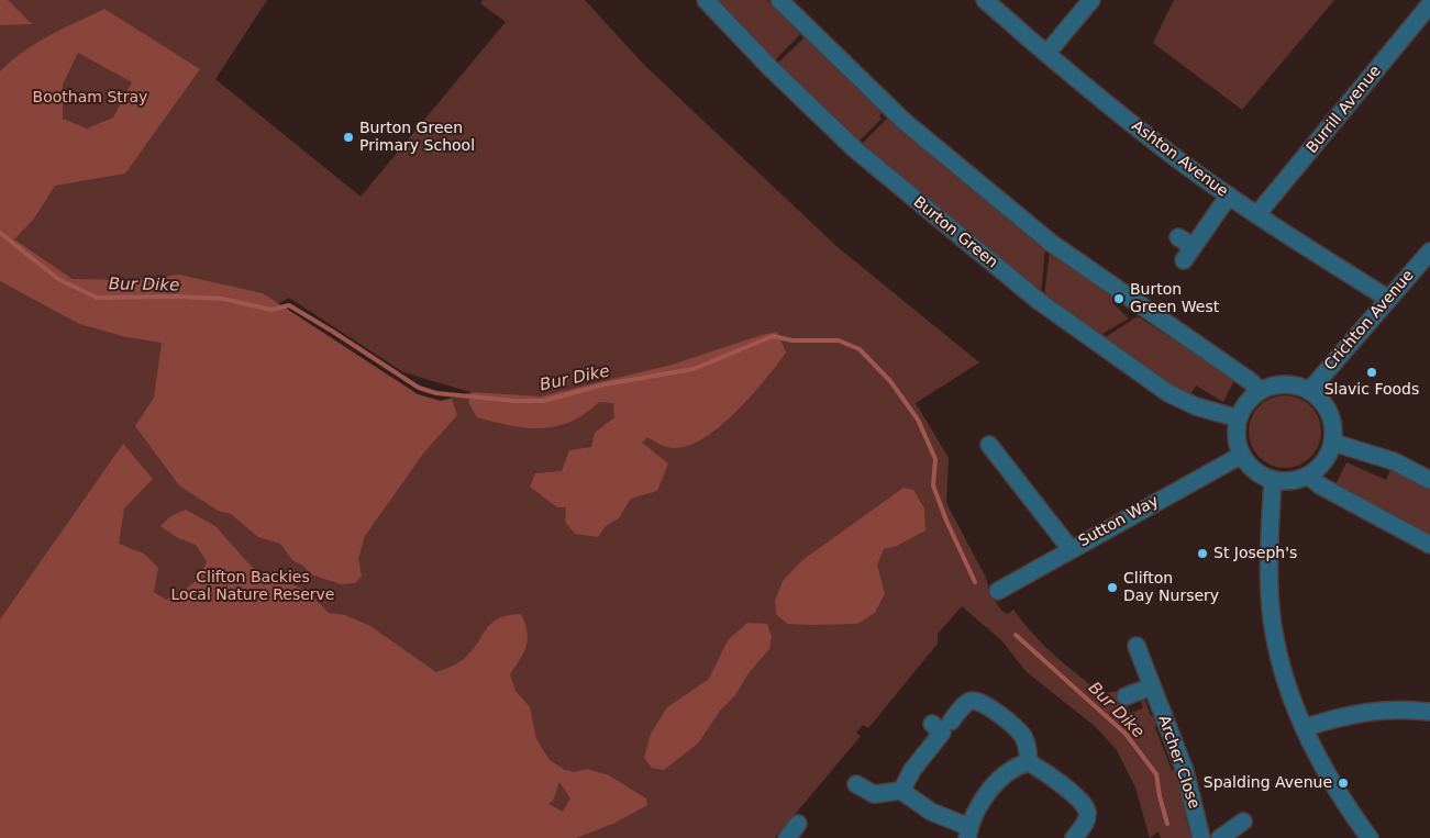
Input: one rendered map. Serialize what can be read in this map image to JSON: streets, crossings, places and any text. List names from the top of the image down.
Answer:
{
  "streets": {
    "street": [
      "Burrill Avenue",
      "Ashton Avenue",
      "Burton Green",
      "Crichton Avenue",
      "Sutton Way",
      "Archer Close"
    ]
  },
  "crossings": [
    ["Burrill Avenue", "Ashton Avenue"],
    ["Ashton Avenue", "Crichton Avenue"],
    ["Burton Green", "Crichton Avenue"],
    ["Burton Green", "Sutton Way"],
    ["Crichton Avenue", "Sutton Way"]
  ],
  "water": ["Bur Dike"],
  "parks": ["Bootham Stray", "Clifton Backies Local Nature Reserve"],
  "places": [
    "Burton Green Primary School",
    "Burton Green West",
    "Slavic Foods",
    "St Joseph's",
    "Clifton Day Nursery",
    "Spalding Avenue"
  ]
}
